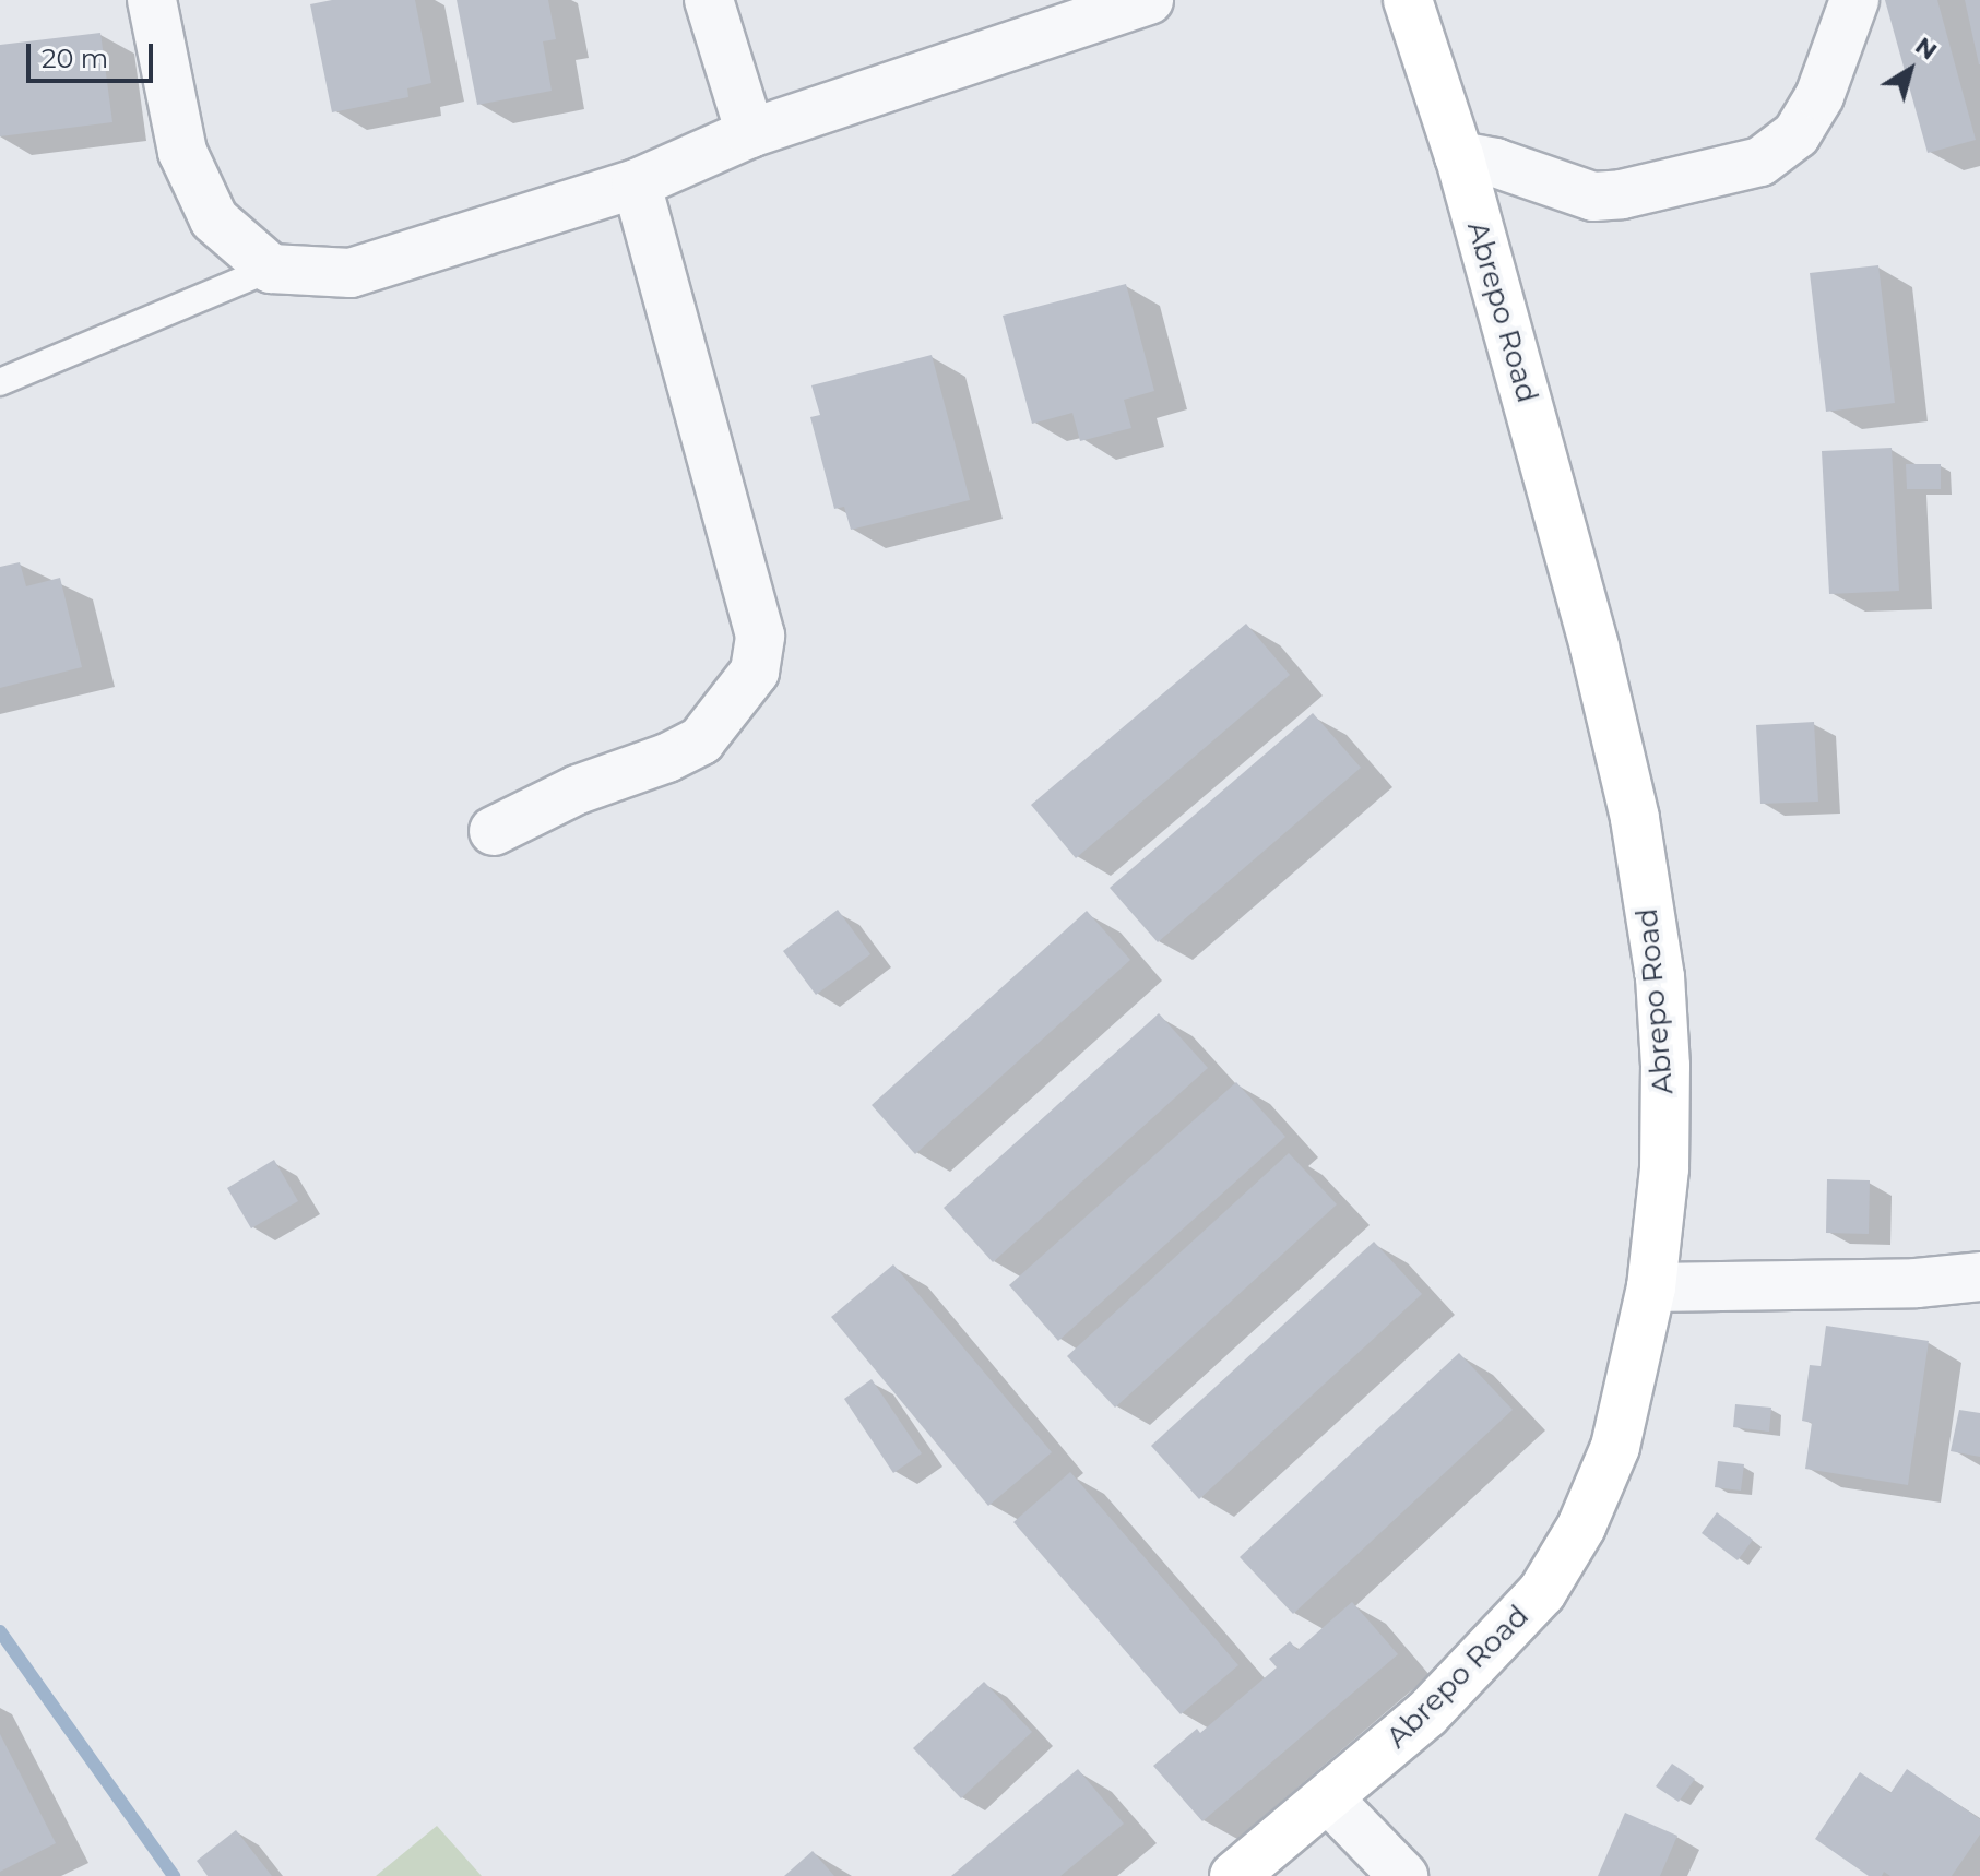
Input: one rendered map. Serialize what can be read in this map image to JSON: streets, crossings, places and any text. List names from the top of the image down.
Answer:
{
  "streets": {
    "main road": ["Abrepo Road"]
  },
  "scale_bar": "20 m",
  "north": "top right"
}
